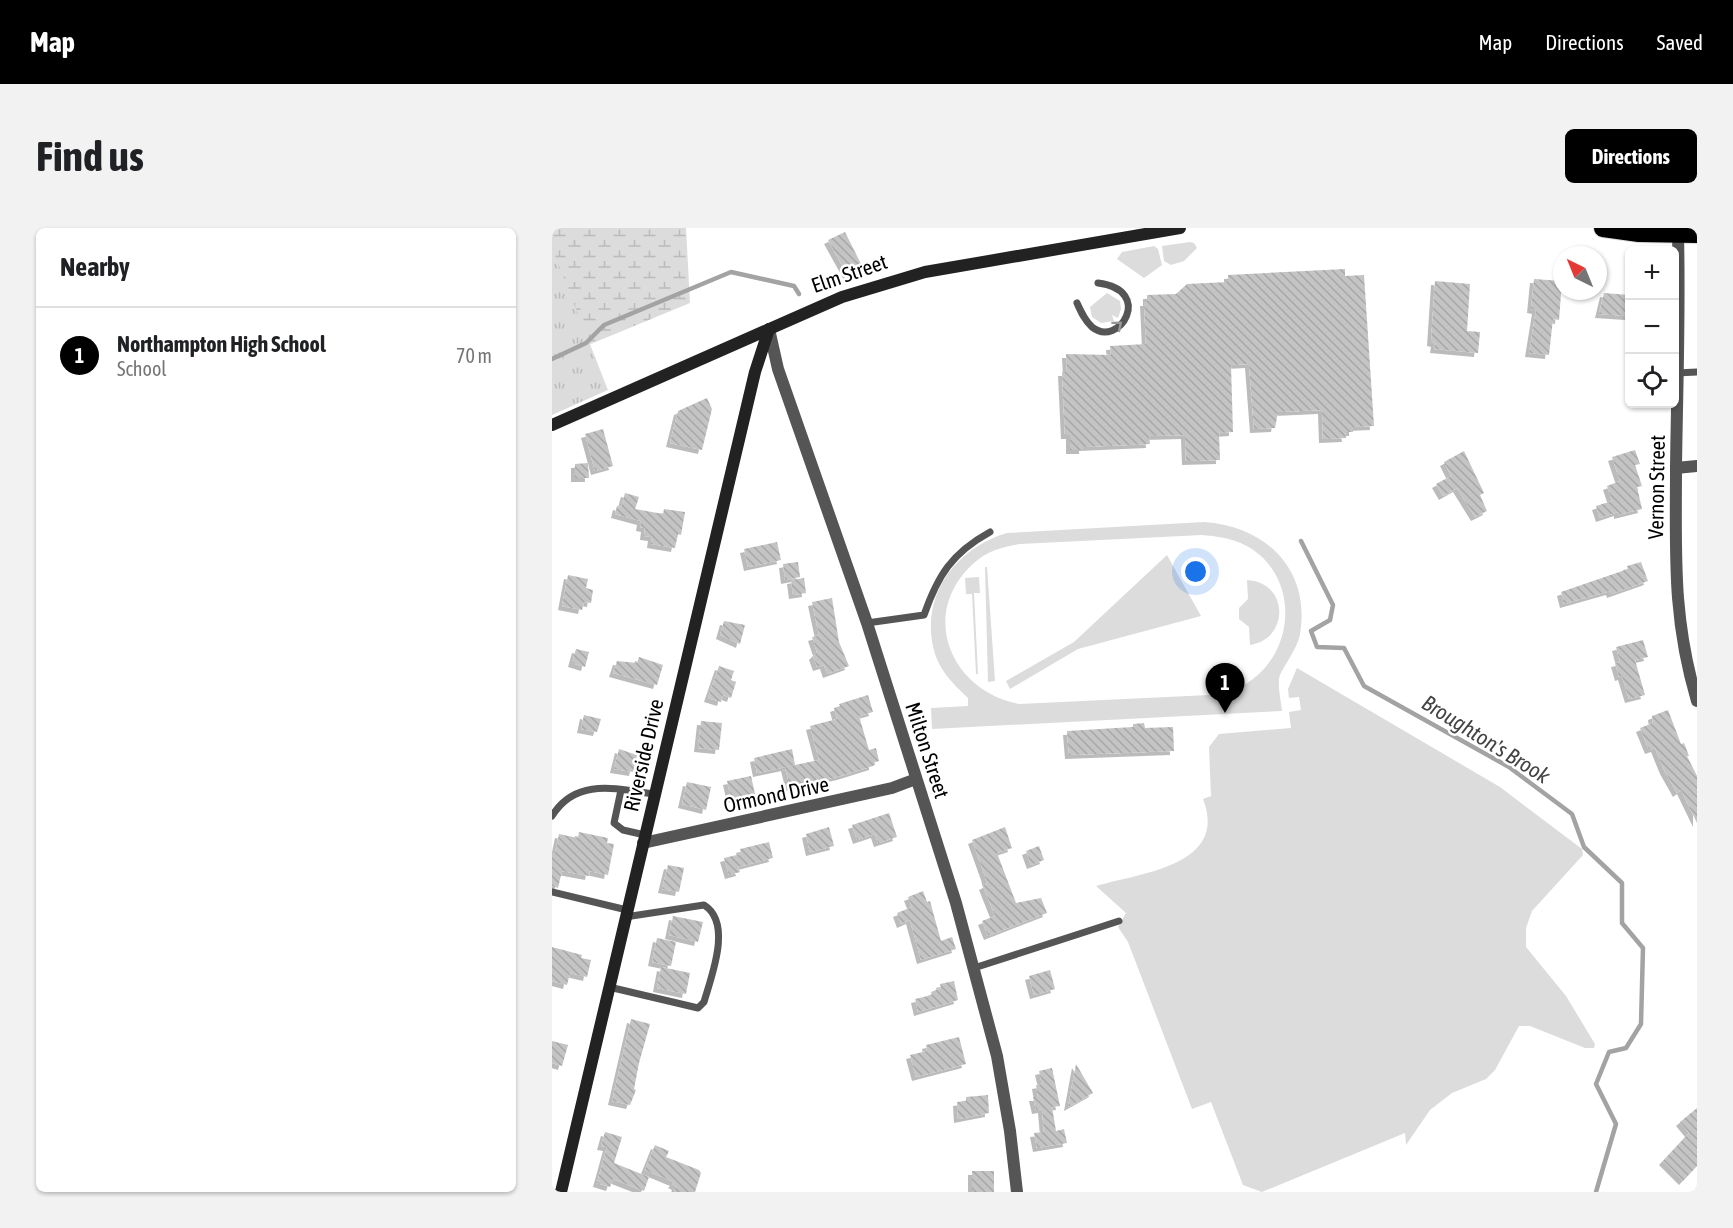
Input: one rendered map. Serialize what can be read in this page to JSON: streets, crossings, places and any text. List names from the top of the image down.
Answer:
{
  "streets": {
    "street": [
      "Elm Street",
      "Vernon Street",
      "Milton Street",
      "Riverside Drive",
      "Ormond Drive"
    ]
  },
  "crossings": [
    ["Elm Street", "Milton Street"],
    ["Elm Street", "Riverside Drive"],
    ["Milton Street", "Riverside Drive"],
    ["Milton Street", "Ormond Drive"],
    ["Riverside Drive", "Ormond Drive"]
  ],
  "water": ["Broughton's Brook"],
  "north": "top left",
  "page": {
    "header": "Map",
    "nav": ["Map", "Directions", "Saved"],
    "buttons": "Directions",
    "title": "Find us",
    "heading": "Nearby",
    "map_buttons": ["+", "−"],
    "list": [
      {
        "mark": "1",
        "name": "Northampton High School",
        "note": "School",
        "value": "70 m"
      }
    ],
    "pins": "1"
  }
}
